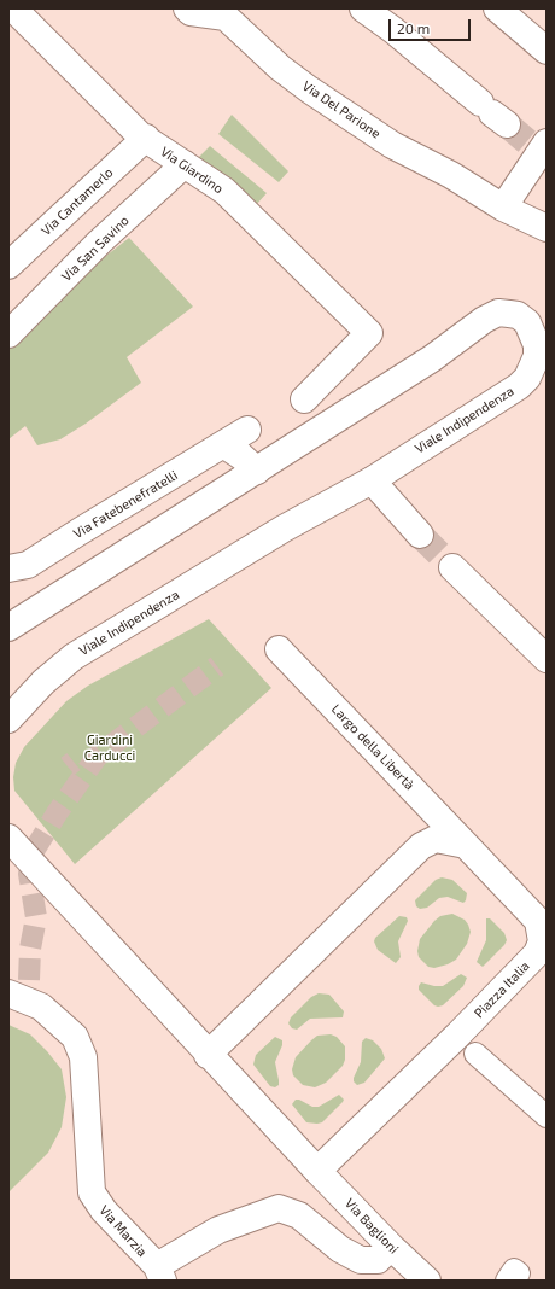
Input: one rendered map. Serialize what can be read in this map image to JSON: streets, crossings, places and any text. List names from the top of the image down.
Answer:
{
  "streets": {
    "street": [
      "Via Del Parione",
      "Via Giardino",
      "Via Cantamerlo",
      "Via San Savino",
      "Viale Indipendenza",
      "Via Fatebenefratelli",
      "Largo della Libertà",
      "Piazza Italia",
      "Via Baglioni",
      "Via Marzia"
    ]
  },
  "crossings": [
    ["Via Giardino", "Via Cantamerlo"],
    ["Via Giardino", "Via San Savino"],
    ["Largo della Libertà", "Piazza Italia"],
    ["Piazza Italia", "Via Baglioni"],
    ["Via Baglioni", "Via Marzia"]
  ],
  "parks": ["Giardini Carducci"],
  "scale_bar": "20 m"
}
